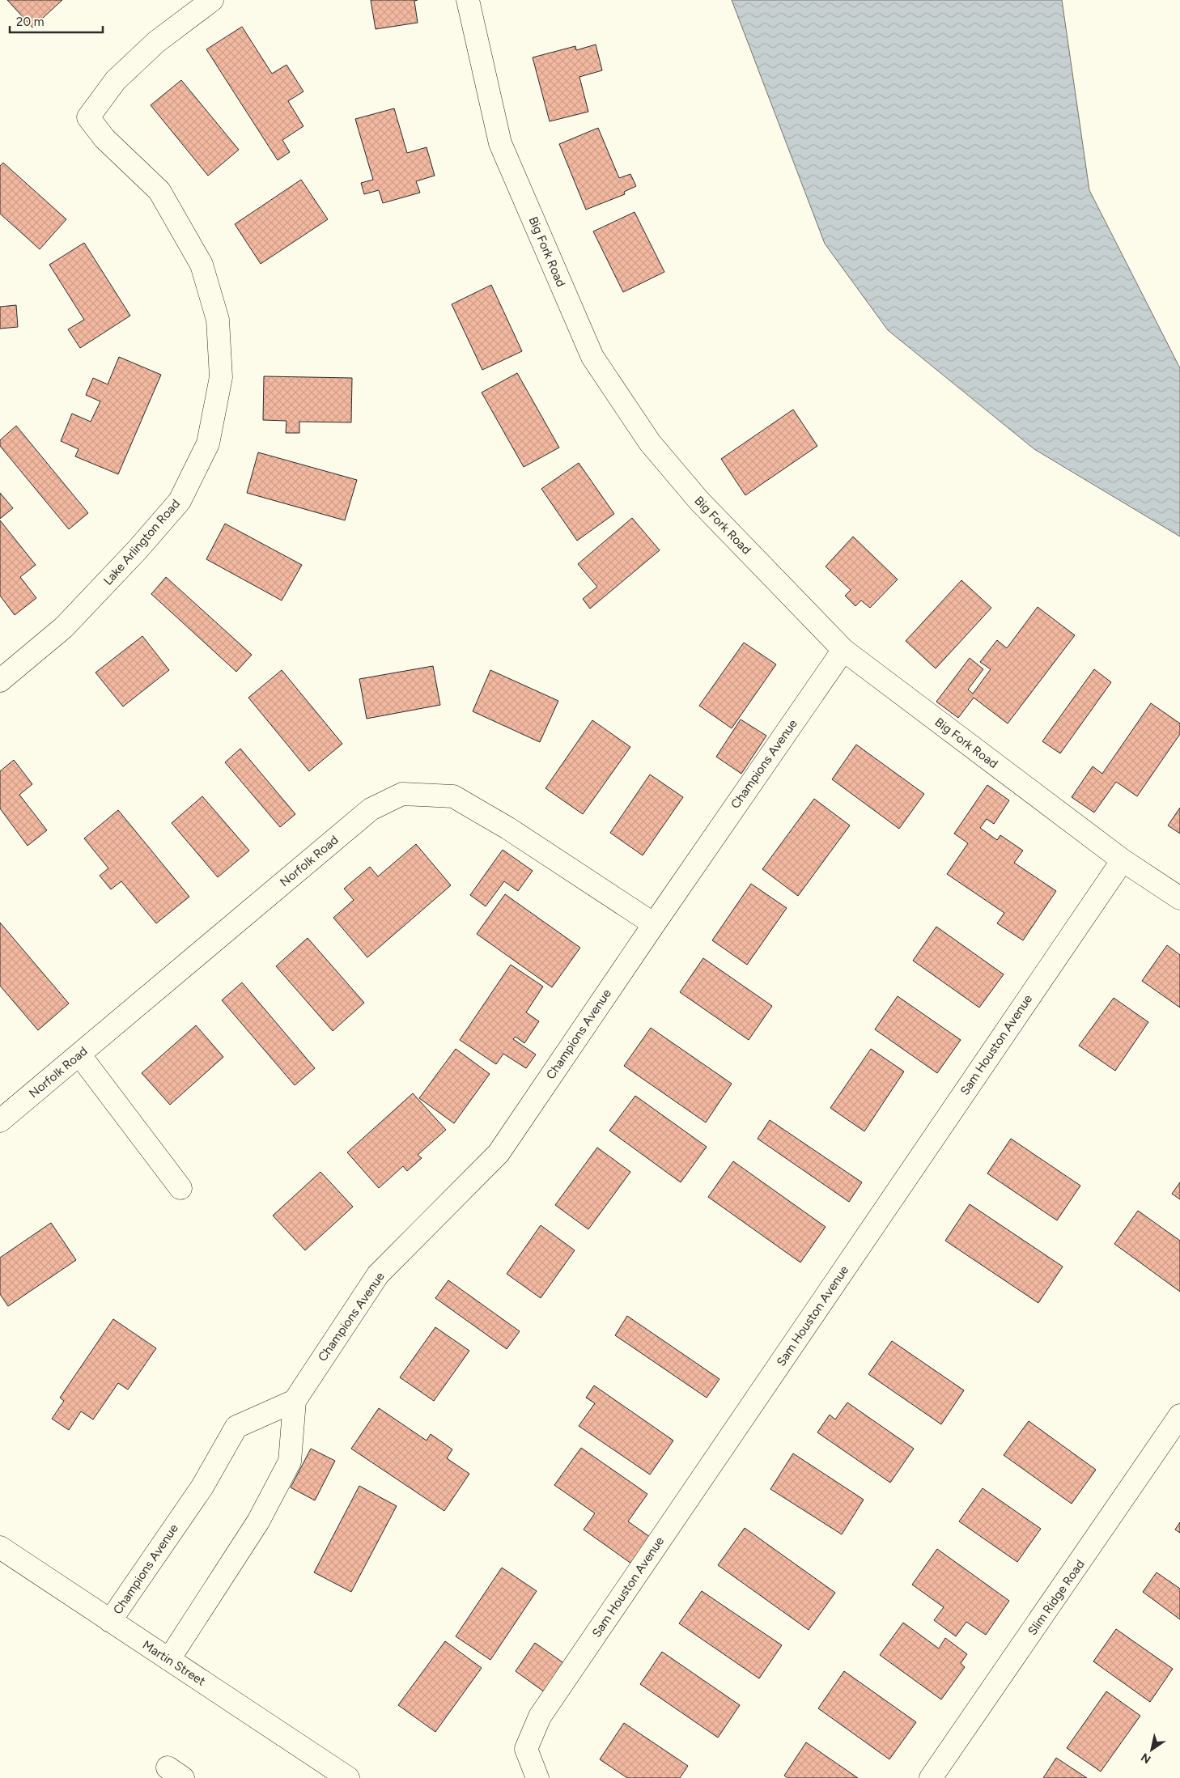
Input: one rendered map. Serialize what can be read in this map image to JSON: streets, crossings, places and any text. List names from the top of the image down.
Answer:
{
  "streets": {
    "street": [
      "Big Fork Road",
      "Lake Arlington Road",
      "Champions Avenue",
      "Norfolk Road",
      "Sam Houston Avenue",
      "Slim Ridge Road",
      "Martin Street"
    ]
  },
  "crossings": [
    ["Big Fork Road", "Champions Avenue"],
    ["Big Fork Road", "Sam Houston Avenue"],
    ["Champions Avenue", "Norfolk Road"],
    ["Champions Avenue", "Martin Street"]
  ],
  "scale_bar": "20 m",
  "north": "bottom left"
}
